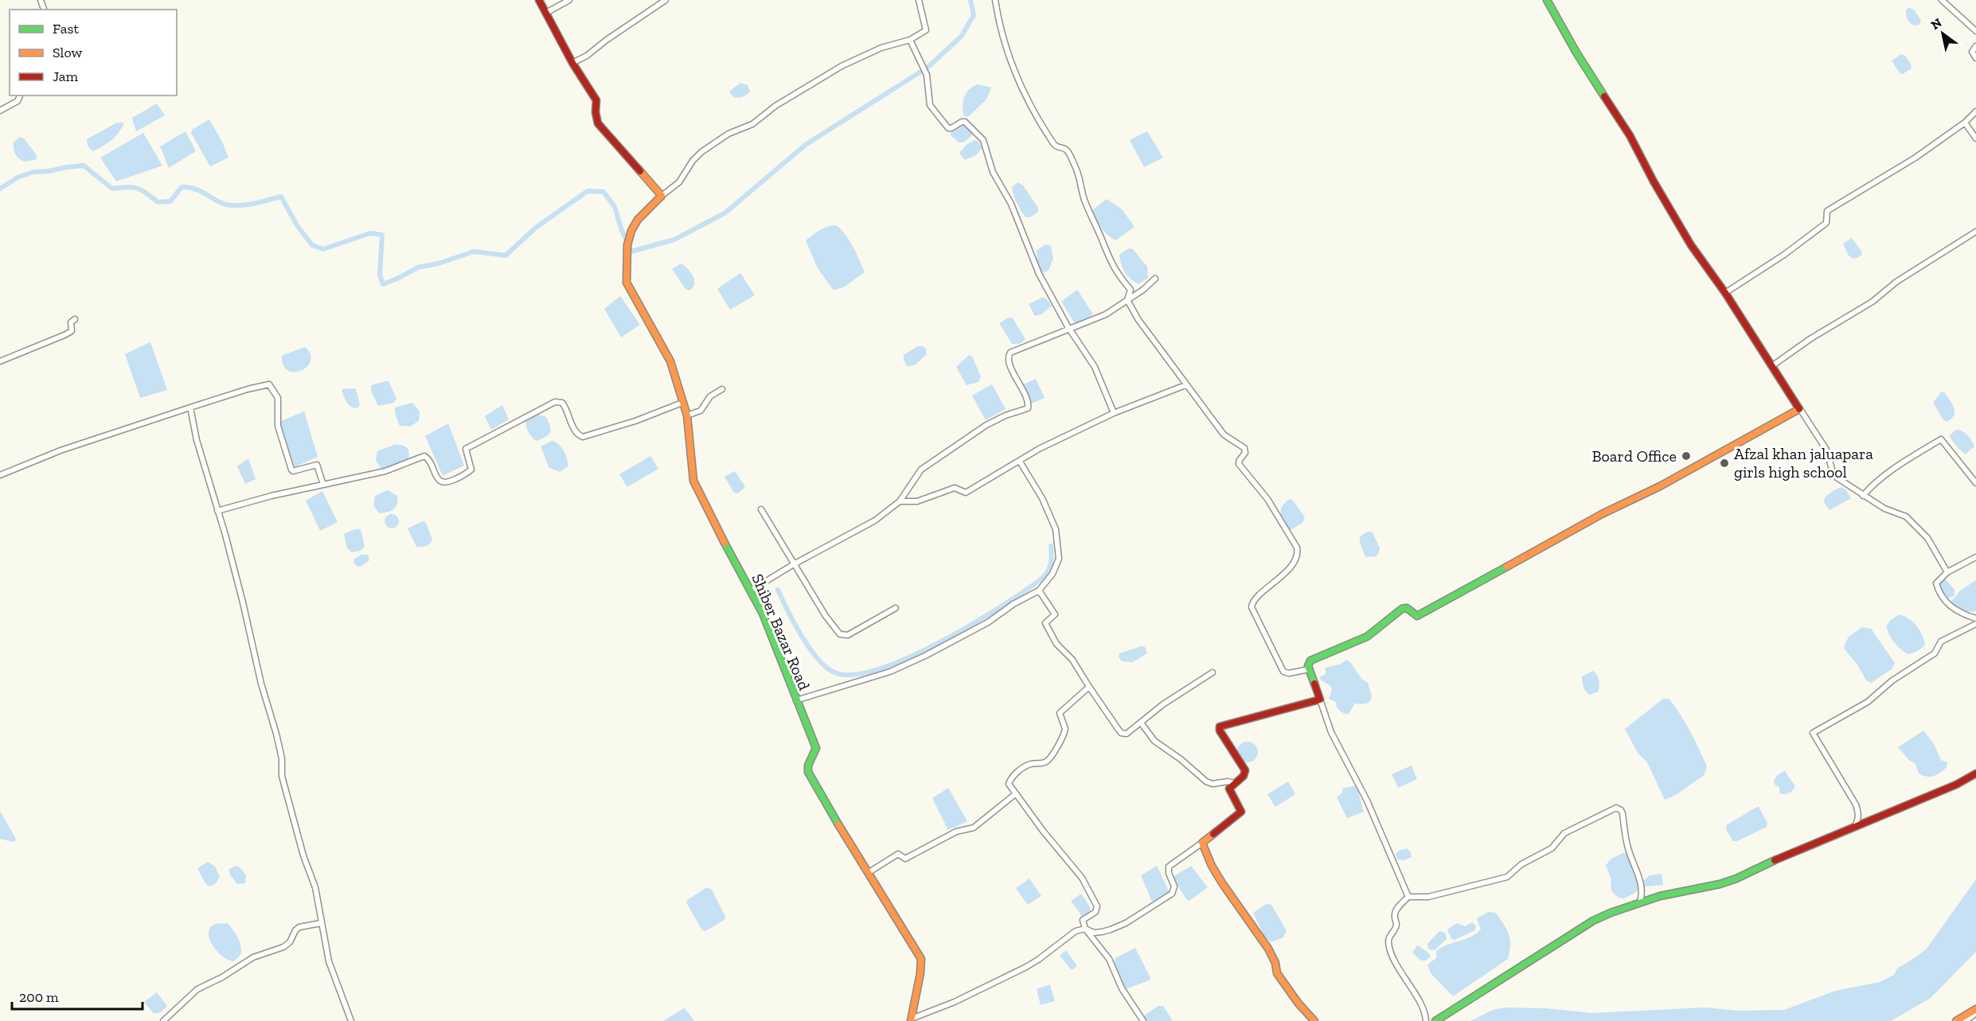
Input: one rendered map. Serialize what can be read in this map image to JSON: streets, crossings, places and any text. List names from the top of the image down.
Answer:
{
  "streets": {
    "street": ["Shiber Bazar Road"]
  },
  "places": ["Board Office", "Afzal khan jaluapara girls high school"],
  "legend": ["Fast", "Slow", "Jam"],
  "scale_bar": "200 m",
  "north": "top left"
}
